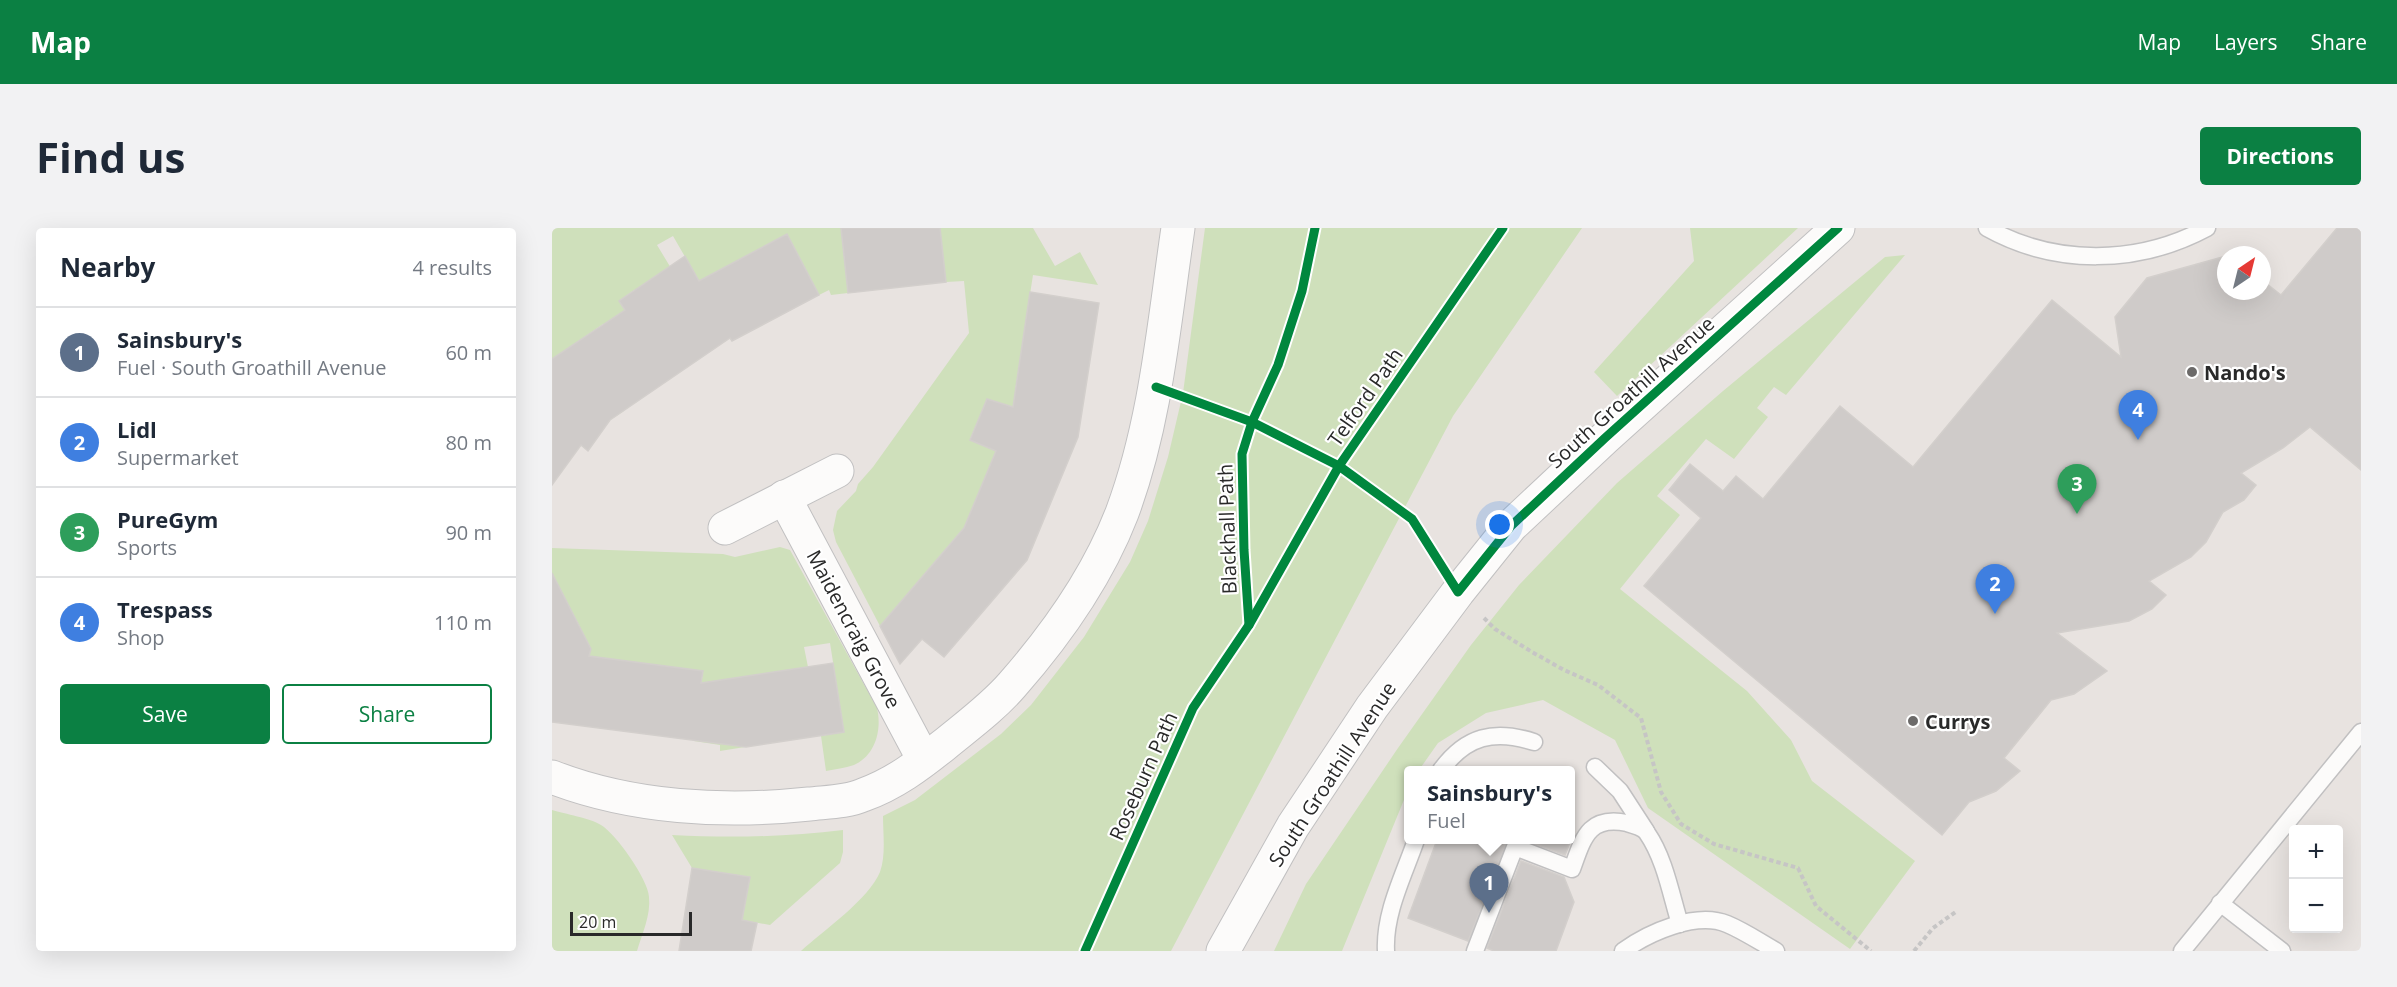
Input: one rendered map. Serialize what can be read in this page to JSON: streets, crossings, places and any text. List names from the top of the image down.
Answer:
{
  "streets": {
    "street": ["South Groathill Avenue", "Maidencraig Grove"],
    "cycle path": ["Telford Path", "Blackhall Path"]
  },
  "places": ["Nando's", "Currys"],
  "scale_bar": "20 m",
  "north": "top right",
  "page": {
    "header": "Map",
    "nav": ["Map", "Layers", "Share"],
    "buttons": [
      "Directions",
      ["Save", "Share"]
    ],
    "title": "Find us",
    "heading": ["Nearby", "4 results"],
    "list": [
      {
        "mark": "1",
        "name": "Sainsbury's",
        "note": "Fuel · South Groathill Avenue",
        "value": "60 m"
      },
      {
        "mark": "2",
        "name": "Lidl",
        "note": "Supermarket",
        "value": "80 m"
      },
      {
        "mark": "3",
        "name": "PureGym",
        "note": "Sports",
        "value": "90 m"
      },
      {
        "mark": "4",
        "name": "Trespass",
        "note": "Shop",
        "value": "110 m"
      }
    ],
    "pins": [
      "4",
      "3",
      "2",
      "1"
    ],
    "popup": ["Sainsbury's", "Fuel"],
    "map_buttons": ["+", "−"],
    "scale": "20 m"
  }
}
